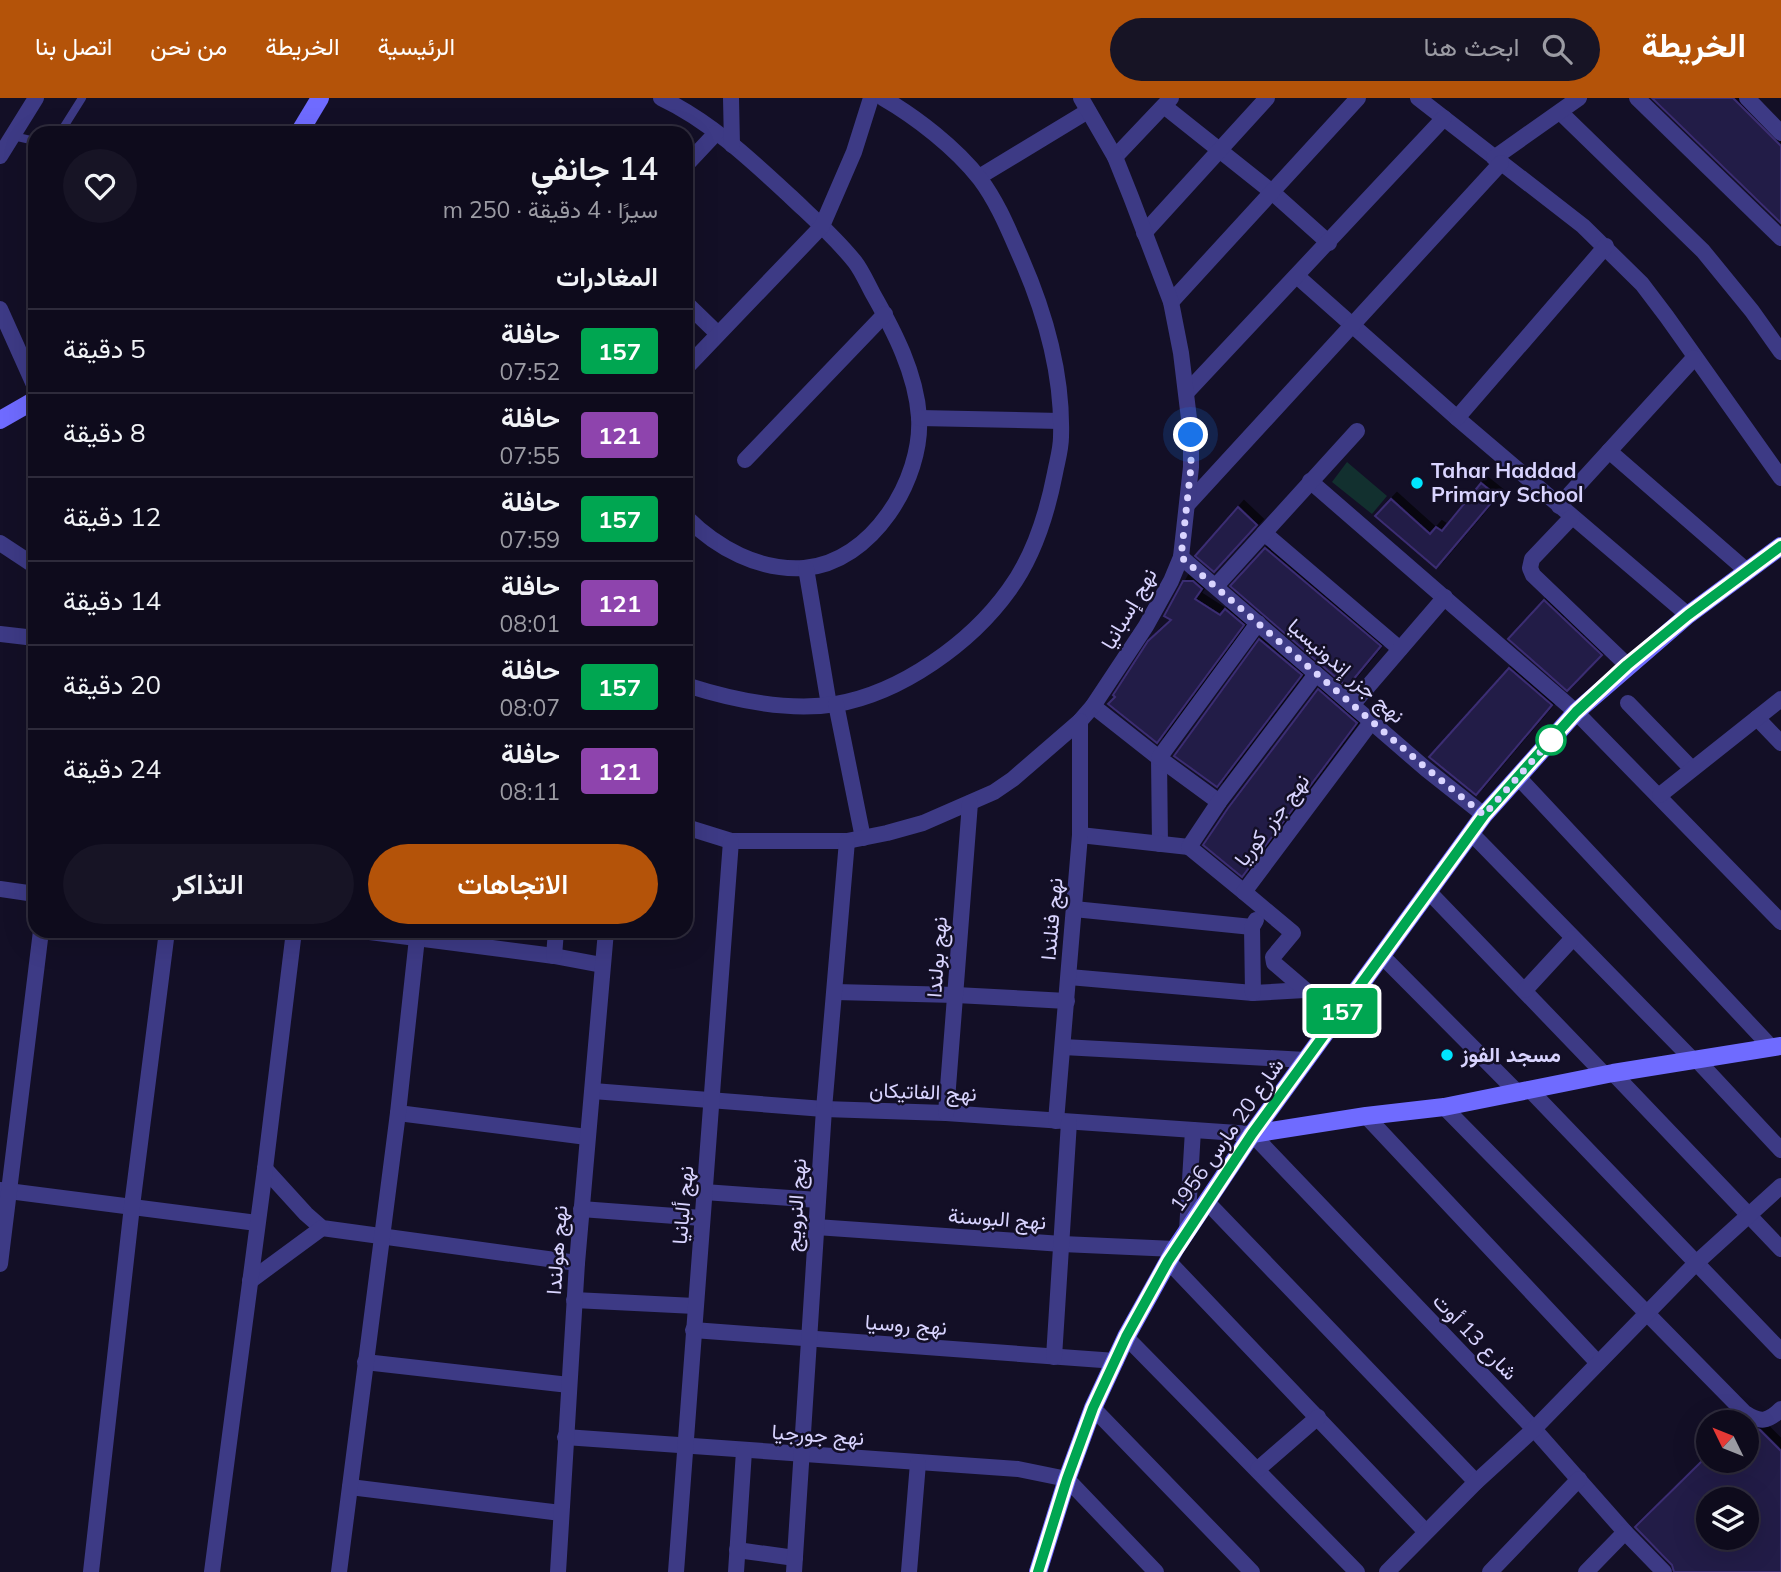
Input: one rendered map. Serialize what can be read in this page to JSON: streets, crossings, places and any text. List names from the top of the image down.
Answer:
{
  "streets": {
    "street": [
      "نهج إسبانيا",
      "نهج جزر إندونيسيا",
      "نهج جزر كوريا",
      "نهج فنلندا",
      "نهج بولندا",
      "نهج الفاتيكان",
      "شارع 20 مارس 1956",
      "نهج ألبانيا",
      "نهج النرويج",
      "نهج البوسنة",
      "نهج هولندا",
      "نهج روسيا",
      "شارع 13 أوت",
      "نهج جورجيا"
    ]
  },
  "crossings": [
    ["نهج إسبانيا", "نهج جزر إندونيسيا"],
    ["نهج إسبانيا", "نهج فنلندا"],
    ["نهج إسبانيا", "نهج بولندا"],
    ["نهج إسبانيا", "نهج ألبانيا"],
    ["نهج إسبانيا", "نهج النرويج"],
    ["نهج جزر إندونيسيا", "نهج جزر كوريا"],
    ["نهج جزر إندونيسيا", "شارع 20 مارس 1956"],
    ["نهج فنلندا", "نهج الفاتيكان"],
    ["نهج فنلندا", "نهج البوسنة"],
    ["نهج فنلندا", "نهج روسيا"],
    ["نهج بولندا", "نهج الفاتيكان"],
    ["نهج الفاتيكان", "شارع 20 مارس 1956"],
    ["نهج الفاتيكان", "نهج ألبانيا"],
    ["نهج الفاتيكان", "نهج النرويج"],
    ["نهج الفاتيكان", "نهج هولندا"],
    ["نهج الفاتيكان", "شارع 13 أوت"],
    ["شارع 20 مارس 1956", "نهج البوسنة"],
    ["شارع 20 مارس 1956", "نهج روسيا"],
    ["شارع 20 مارس 1956", "شارع 13 أوت"],
    ["شارع 20 مارس 1956", "نهج جورجيا"],
    ["نهج ألبانيا", "نهج روسيا"],
    ["نهج ألبانيا", "نهج جورجيا"],
    ["نهج النرويج", "نهج البوسنة"],
    ["نهج النرويج", "نهج روسيا"],
    ["نهج النرويج", "نهج جورجيا"],
    ["نهج هولندا", "نهج جورجيا"]
  ],
  "places": ["Tahar Haddad Primary School", "مسجد الفوز"],
  "lines": ["bus line 157"],
  "north": "top left",
  "page": {
    "header": "الخريطة",
    "search": "ابحث هنا",
    "nav": [
      "الرئيسية",
      "الخريطة",
      "من نحن",
      "اتصل بنا"
    ],
    "on_map": "157",
    "heading": [
      ["14 جانفي", "سيرًا · 4 دقيقة · 250 m"],
      "المغادرات"
    ],
    "list": [
      {
        "mark": "157",
        "name": "حافلة",
        "note": "07:52",
        "value": "5 دقيقة"
      },
      {
        "mark": "121",
        "name": "حافلة",
        "note": "07:55",
        "value": "8 دقيقة"
      },
      {
        "mark": "157",
        "name": "حافلة",
        "note": "07:59",
        "value": "12 دقيقة"
      },
      {
        "mark": "121",
        "name": "حافلة",
        "note": "08:01",
        "value": "14 دقيقة"
      },
      {
        "mark": "157",
        "name": "حافلة",
        "note": "08:07",
        "value": "20 دقيقة"
      },
      {
        "mark": "121",
        "name": "حافلة",
        "note": "08:11",
        "value": "24 دقيقة"
      }
    ],
    "buttons": ["الاتجاهات", "التذاكر"]
  }
}
